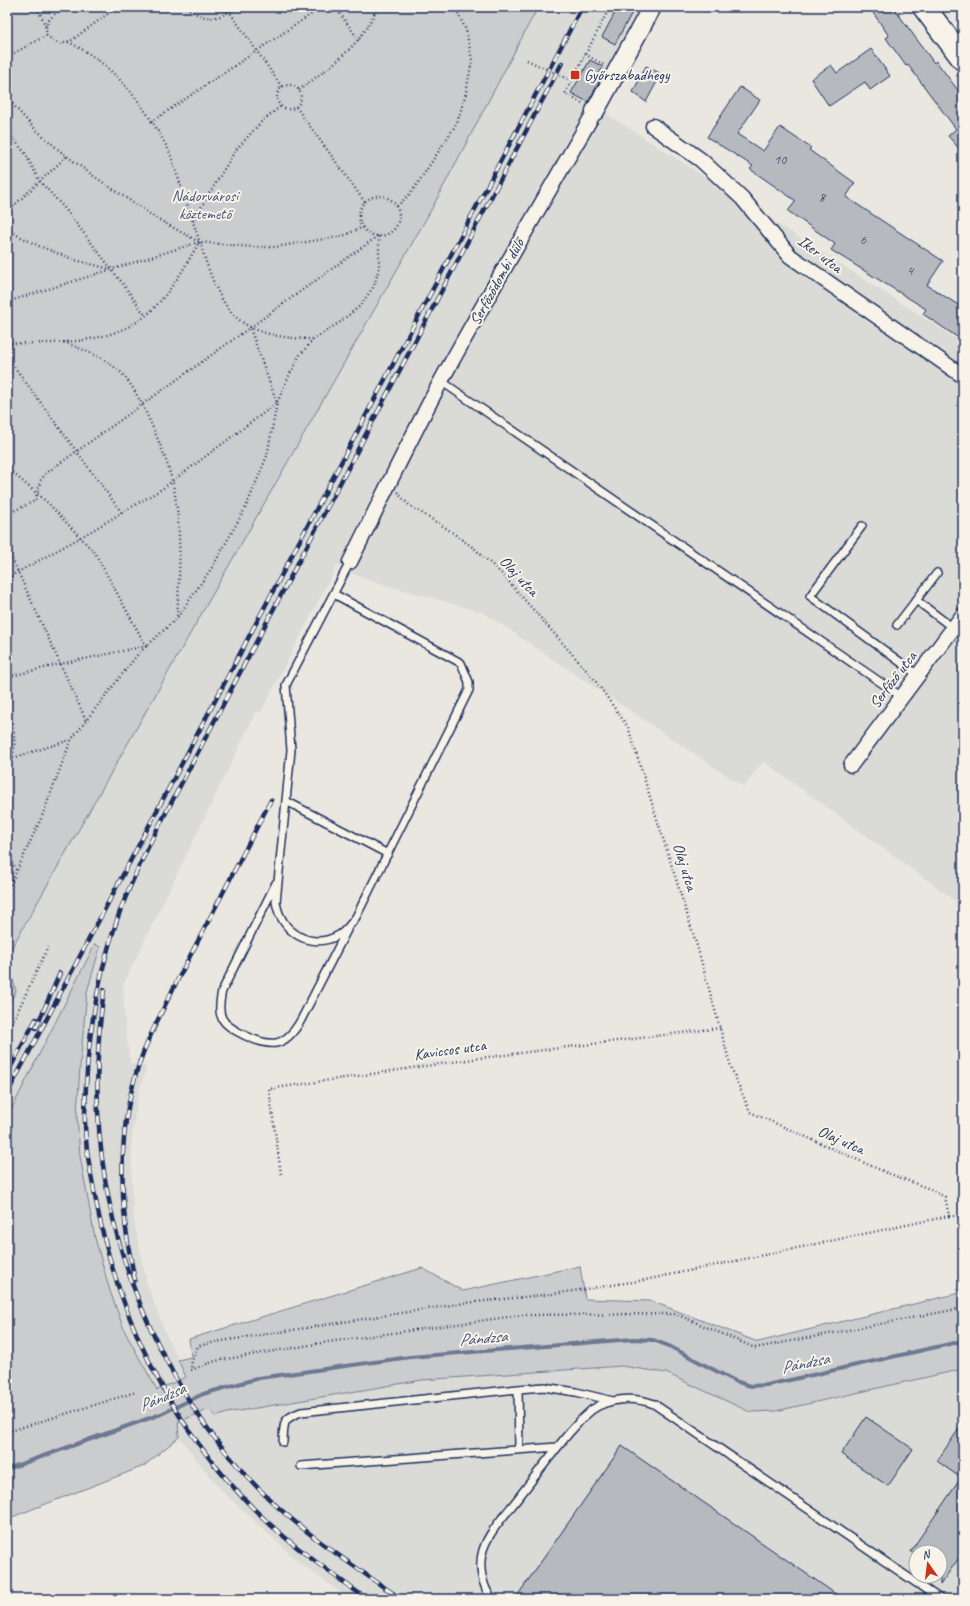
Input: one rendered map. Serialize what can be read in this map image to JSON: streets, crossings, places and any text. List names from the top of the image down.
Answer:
{
  "streets": {
    "street": ["Iker utca", "Serfőződombi dűlő", "Serfőző utca"],
    "path": ["Olaj utca", "Kavicsos utca"]
  },
  "crossings": [
    ["Serfőződombi dűlő", "Olaj utca"],
    ["Olaj utca", "Kavicsos utca"]
  ],
  "water": ["Pándzsa"],
  "parks": ["Nádorvárosi köztemető"],
  "places": {
    "transit": ["Győrszabadhegy"]
  },
  "house_numbers": [
    "10",
    "8",
    "6",
    "4"
  ],
  "north": "top"
}
